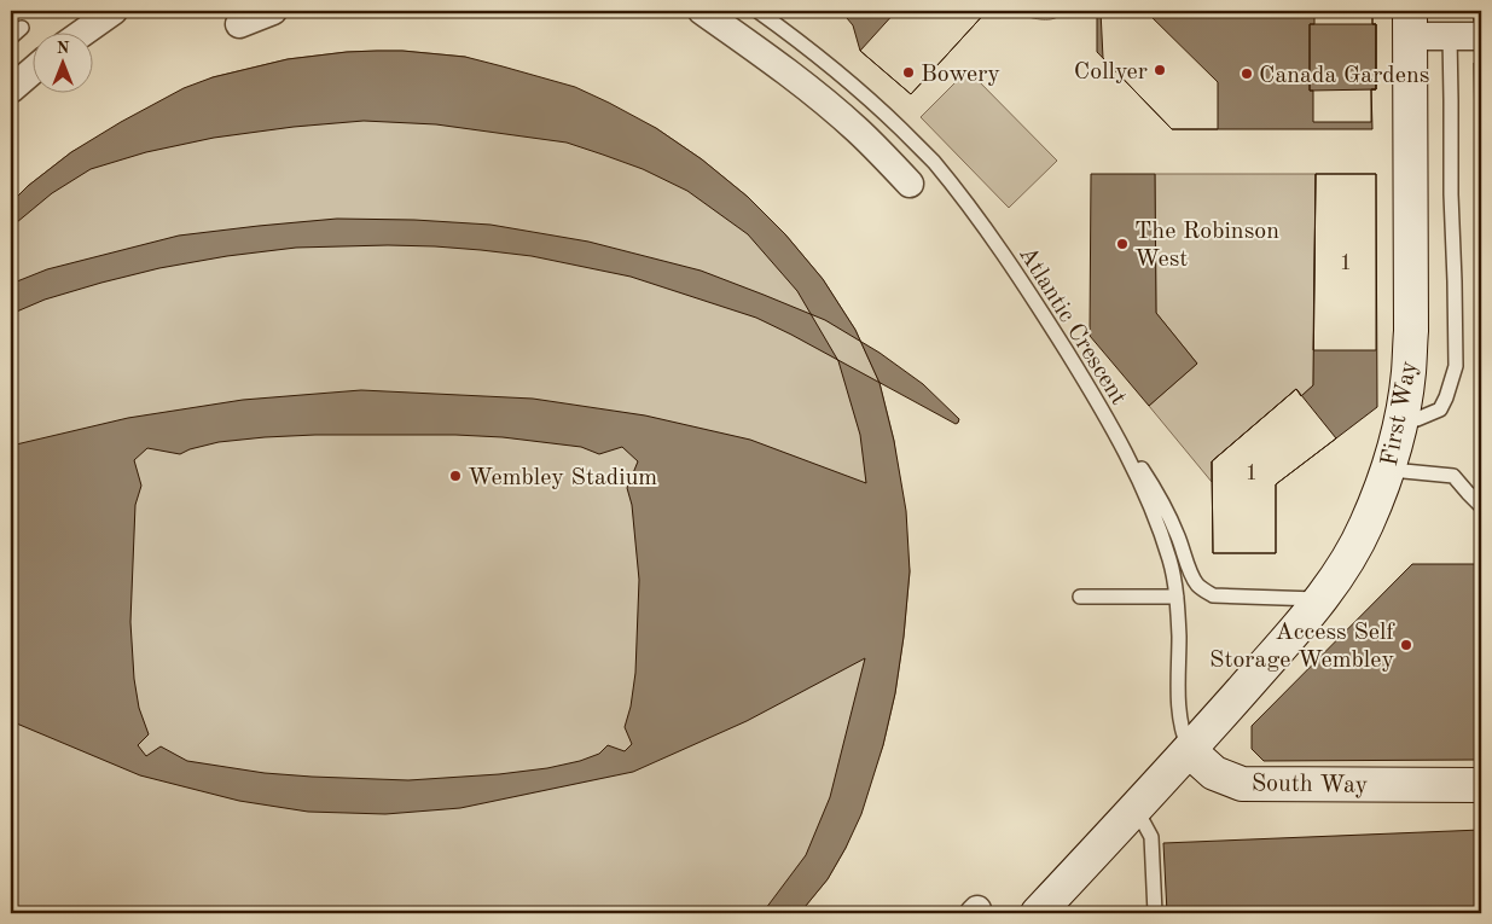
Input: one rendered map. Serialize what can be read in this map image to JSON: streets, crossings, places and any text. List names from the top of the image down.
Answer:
{
  "streets": {
    "main road": ["First Way", "South Way"],
    "lane": ["Atlantic Crescent"]
  },
  "crossings": [
    ["Atlantic Crescent", "First Way"],
    ["Atlantic Crescent", "South Way"],
    ["First Way", "South Way"]
  ],
  "places": [
    "Collyer",
    "Bowery",
    "Canada Gardens",
    "The Robinson West",
    "Wembley Stadium",
    "Access Self Storage Wembley"
  ],
  "house_numbers": ["1", "1"],
  "north": "top"
}
